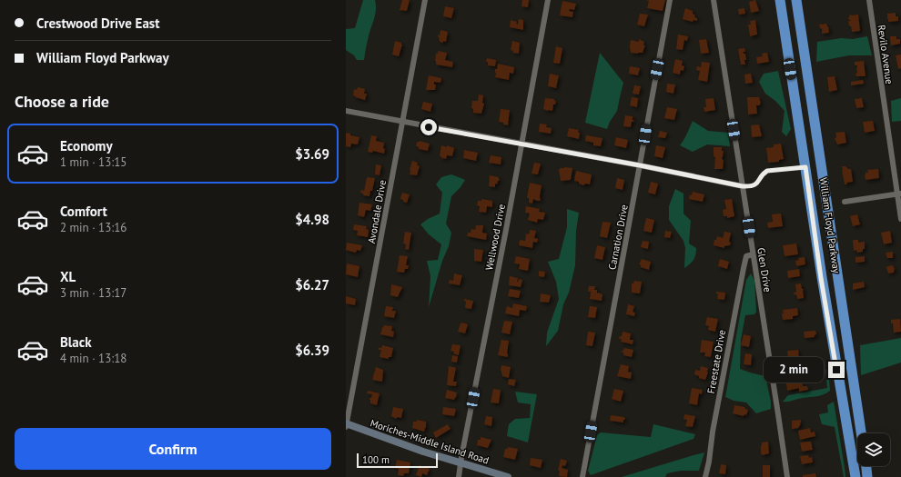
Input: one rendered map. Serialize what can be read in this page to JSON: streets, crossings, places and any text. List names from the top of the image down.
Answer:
{
  "streets": {
    "highway": ["William Floyd Parkway"],
    "main road": ["Moriches-Middle Island Road"],
    "street": [
      "Revilo Avenue",
      "Avondale Drive",
      "Wellwood Drive",
      "Carnation Drive",
      "Glen Drive",
      "Freestate Drive"
    ]
  },
  "crossings": [
    ["Avondale Drive", "Moriches-Middle Island Road"],
    ["Wellwood Drive", "Moriches-Middle Island Road"],
    ["Glen Drive", "Freestate Drive"]
  ],
  "scale_bar": "100 m",
  "page": {
    "banner": ["Crestwood Drive East", "William Floyd Parkway"],
    "heading": "Choose a ride",
    "list": [
      {
        "name": "Economy",
        "note": "1 min · 13:15",
        "value": "$3.69"
      },
      {
        "name": "Comfort",
        "note": "2 min · 13:16",
        "value": "$4.98"
      },
      {
        "name": "XL",
        "note": "3 min · 13:17",
        "value": "$6.27"
      },
      {
        "name": "Black",
        "note": "4 min · 13:18",
        "value": "$6.39"
      }
    ],
    "bubble": "2 min",
    "buttons": "Confirm",
    "scale": "100 m"
  }
}
